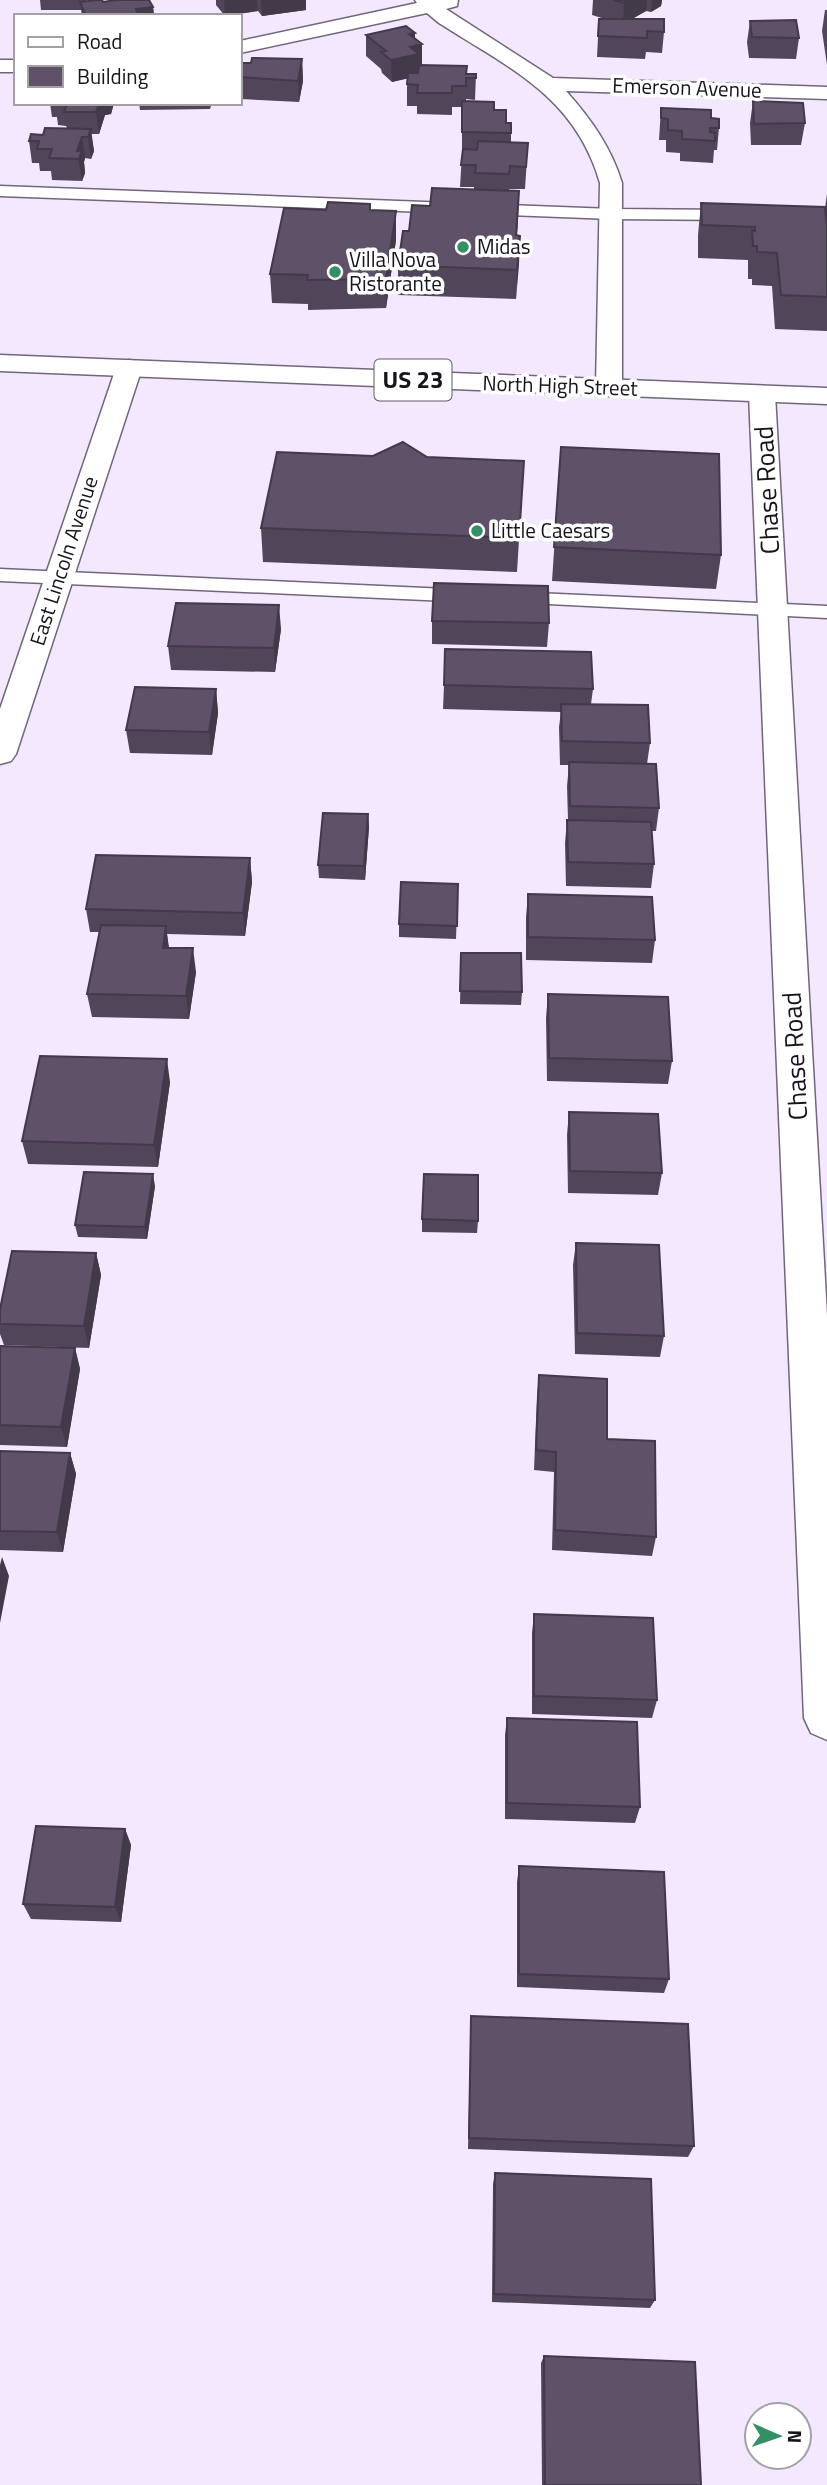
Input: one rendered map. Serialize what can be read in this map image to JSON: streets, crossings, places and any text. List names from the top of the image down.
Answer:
{
  "streets": {
    "street": [
      "Emerson Avenue",
      "US 23",
      "North High Street",
      "Chase Road",
      "East Lincoln Avenue"
    ]
  },
  "crossings": [
    ["North High Street", "Chase Road"],
    ["North High Street", "East Lincoln Avenue"]
  ],
  "places": ["Midas", "Villa Nova Ristorante", "Little Caesars"],
  "legend": ["Road", "Building"],
  "north": "right"
}
